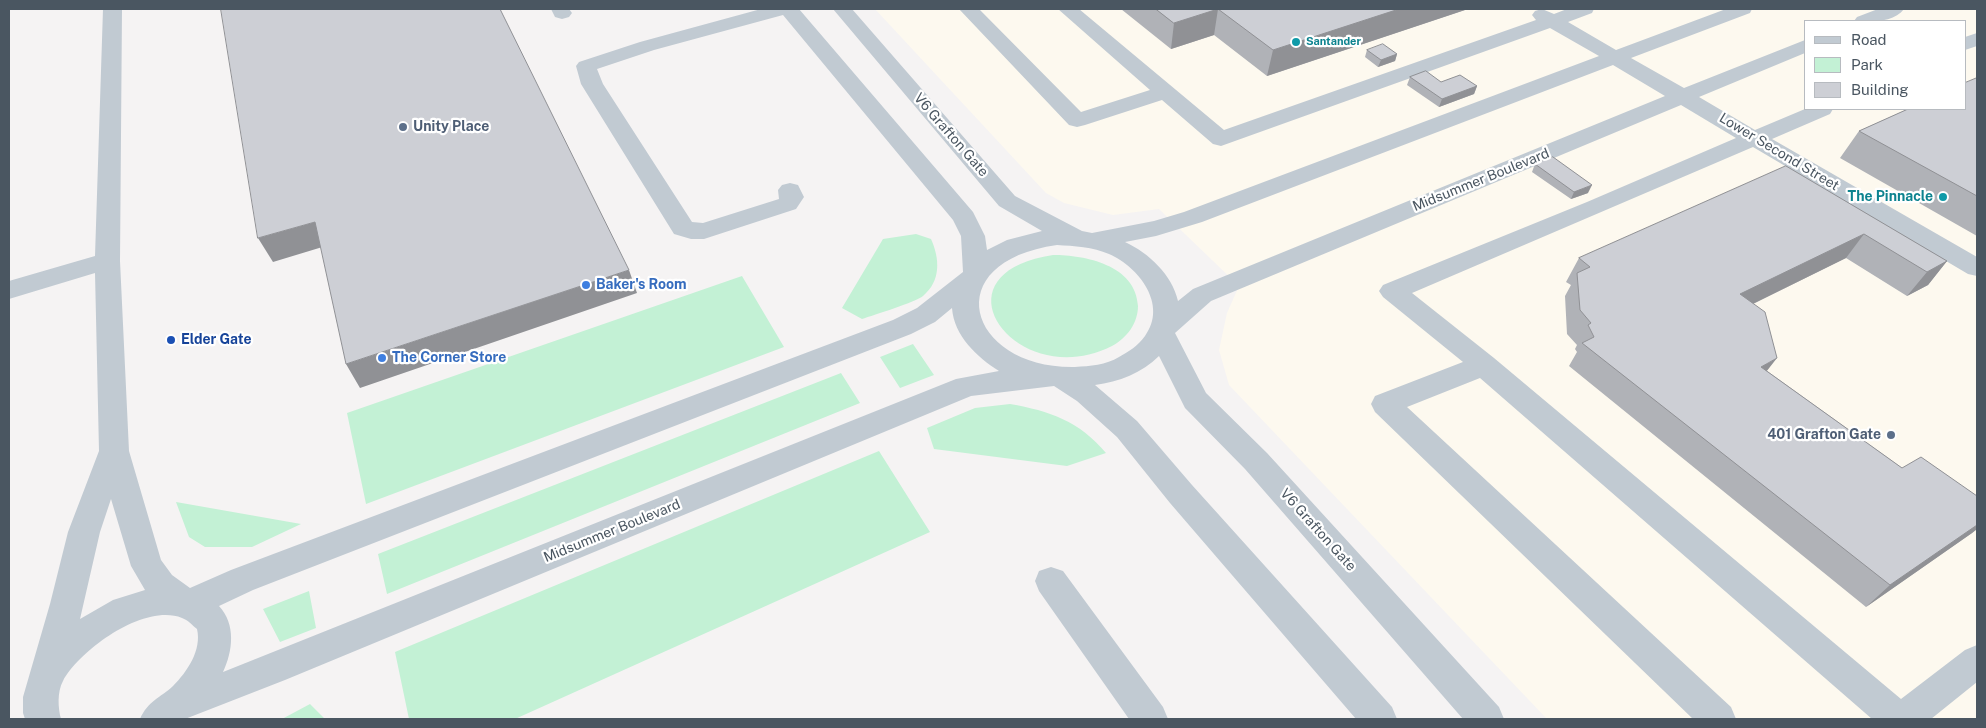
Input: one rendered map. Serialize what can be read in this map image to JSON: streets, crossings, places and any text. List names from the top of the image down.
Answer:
{
  "streets": {
    "street": ["V6 Grafton Gate", "Lower Second Street", "Midsummer Boulevard"]
  },
  "crossings": [
    ["V6 Grafton Gate", "Midsummer Boulevard"],
    ["Lower Second Street", "Midsummer Boulevard"]
  ],
  "places": [
    "Santander",
    "Unity Place",
    "The Pinnacle",
    "Baker's Room",
    "Elder Gate",
    "The Corner Store",
    "401 Grafton Gate"
  ],
  "legend": ["Road", "Park", "Building"]
}
